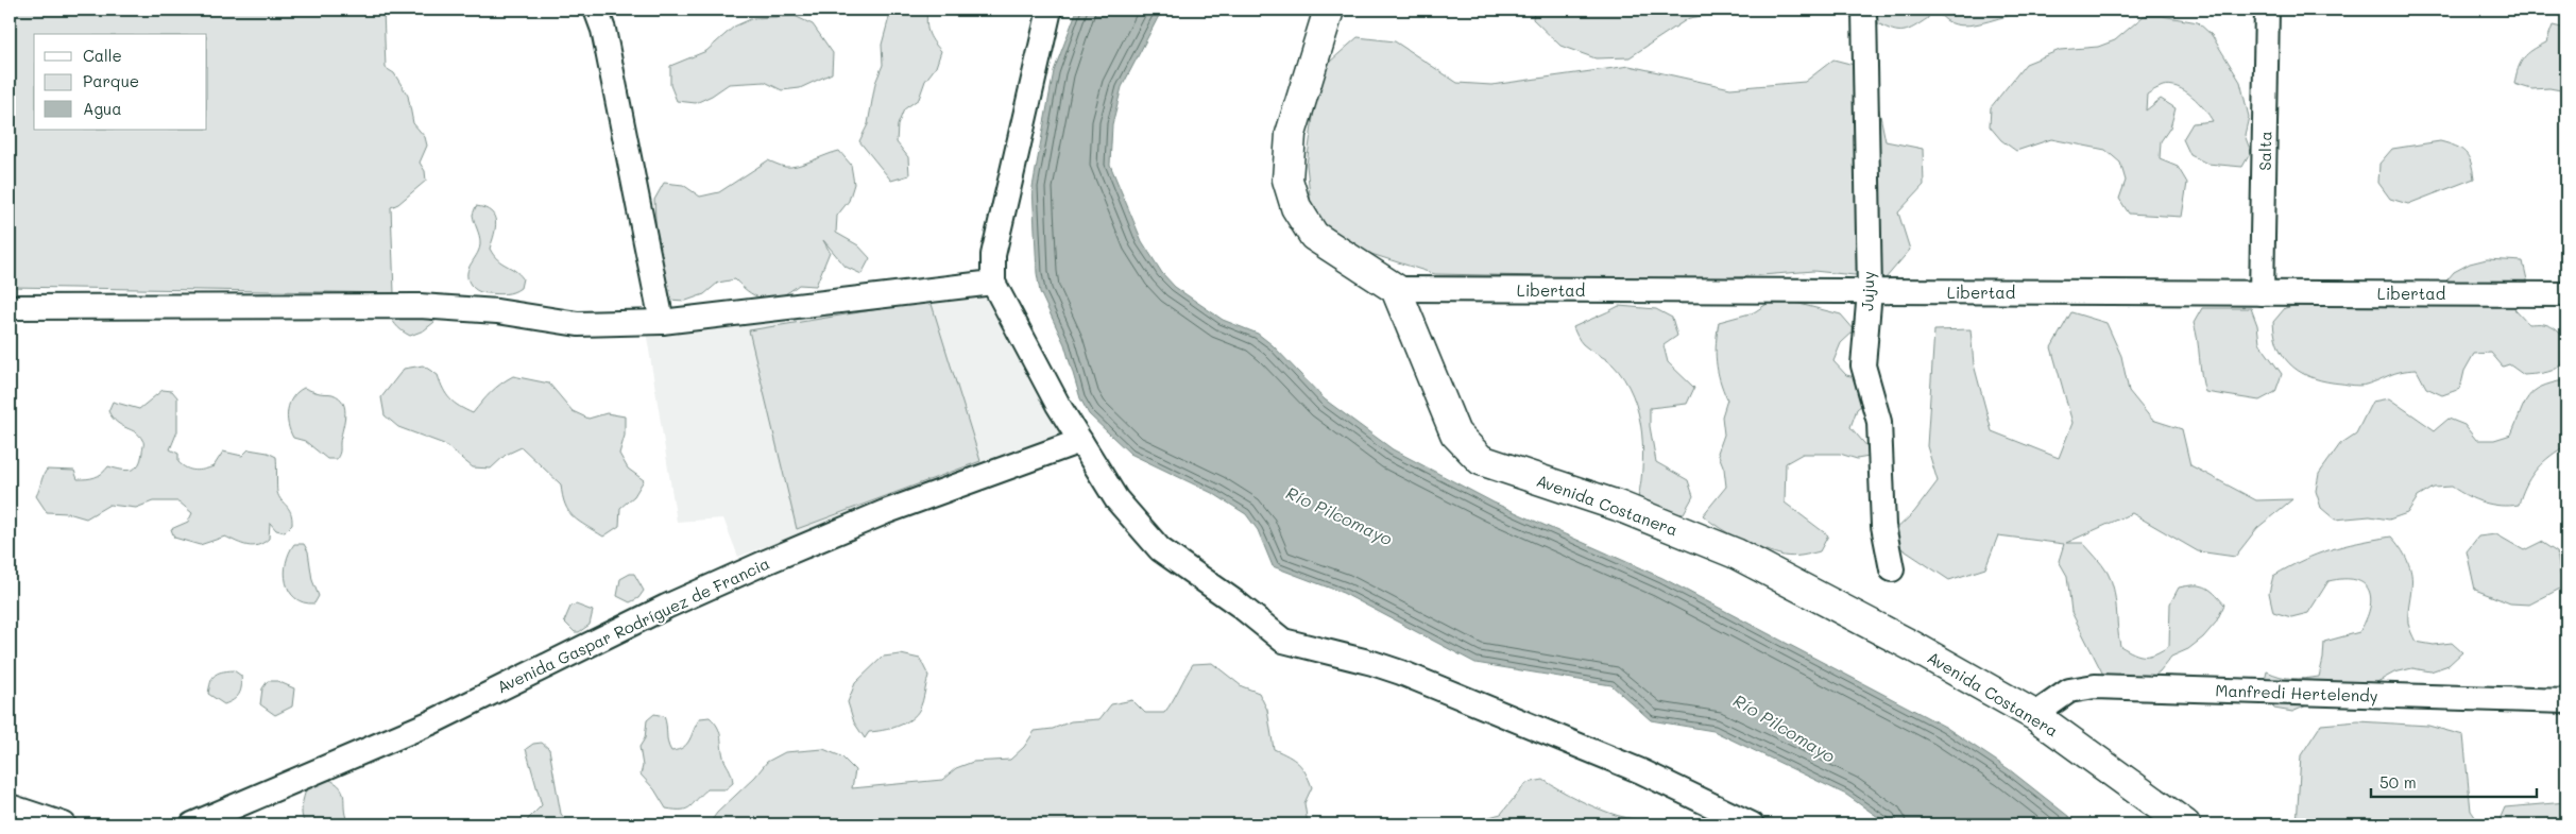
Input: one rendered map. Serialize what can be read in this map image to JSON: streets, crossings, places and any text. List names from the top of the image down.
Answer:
{
  "streets": {
    "street": [
      "Salta",
      "Libertad",
      "Jujuy",
      "Avenida Costanera",
      "Avenida Gaspar Rodríguez de Francia",
      "Manfredi Hertelendy"
    ]
  },
  "crossings": [
    ["Salta", "Libertad"],
    ["Libertad", "Jujuy"],
    ["Libertad", "Avenida Costanera"],
    ["Avenida Costanera", "Manfredi Hertelendy"]
  ],
  "water": ["Río Pilcomayo"],
  "legend": ["Calle", "Parque", "Agua"],
  "scale_bar": "50 m"
}
